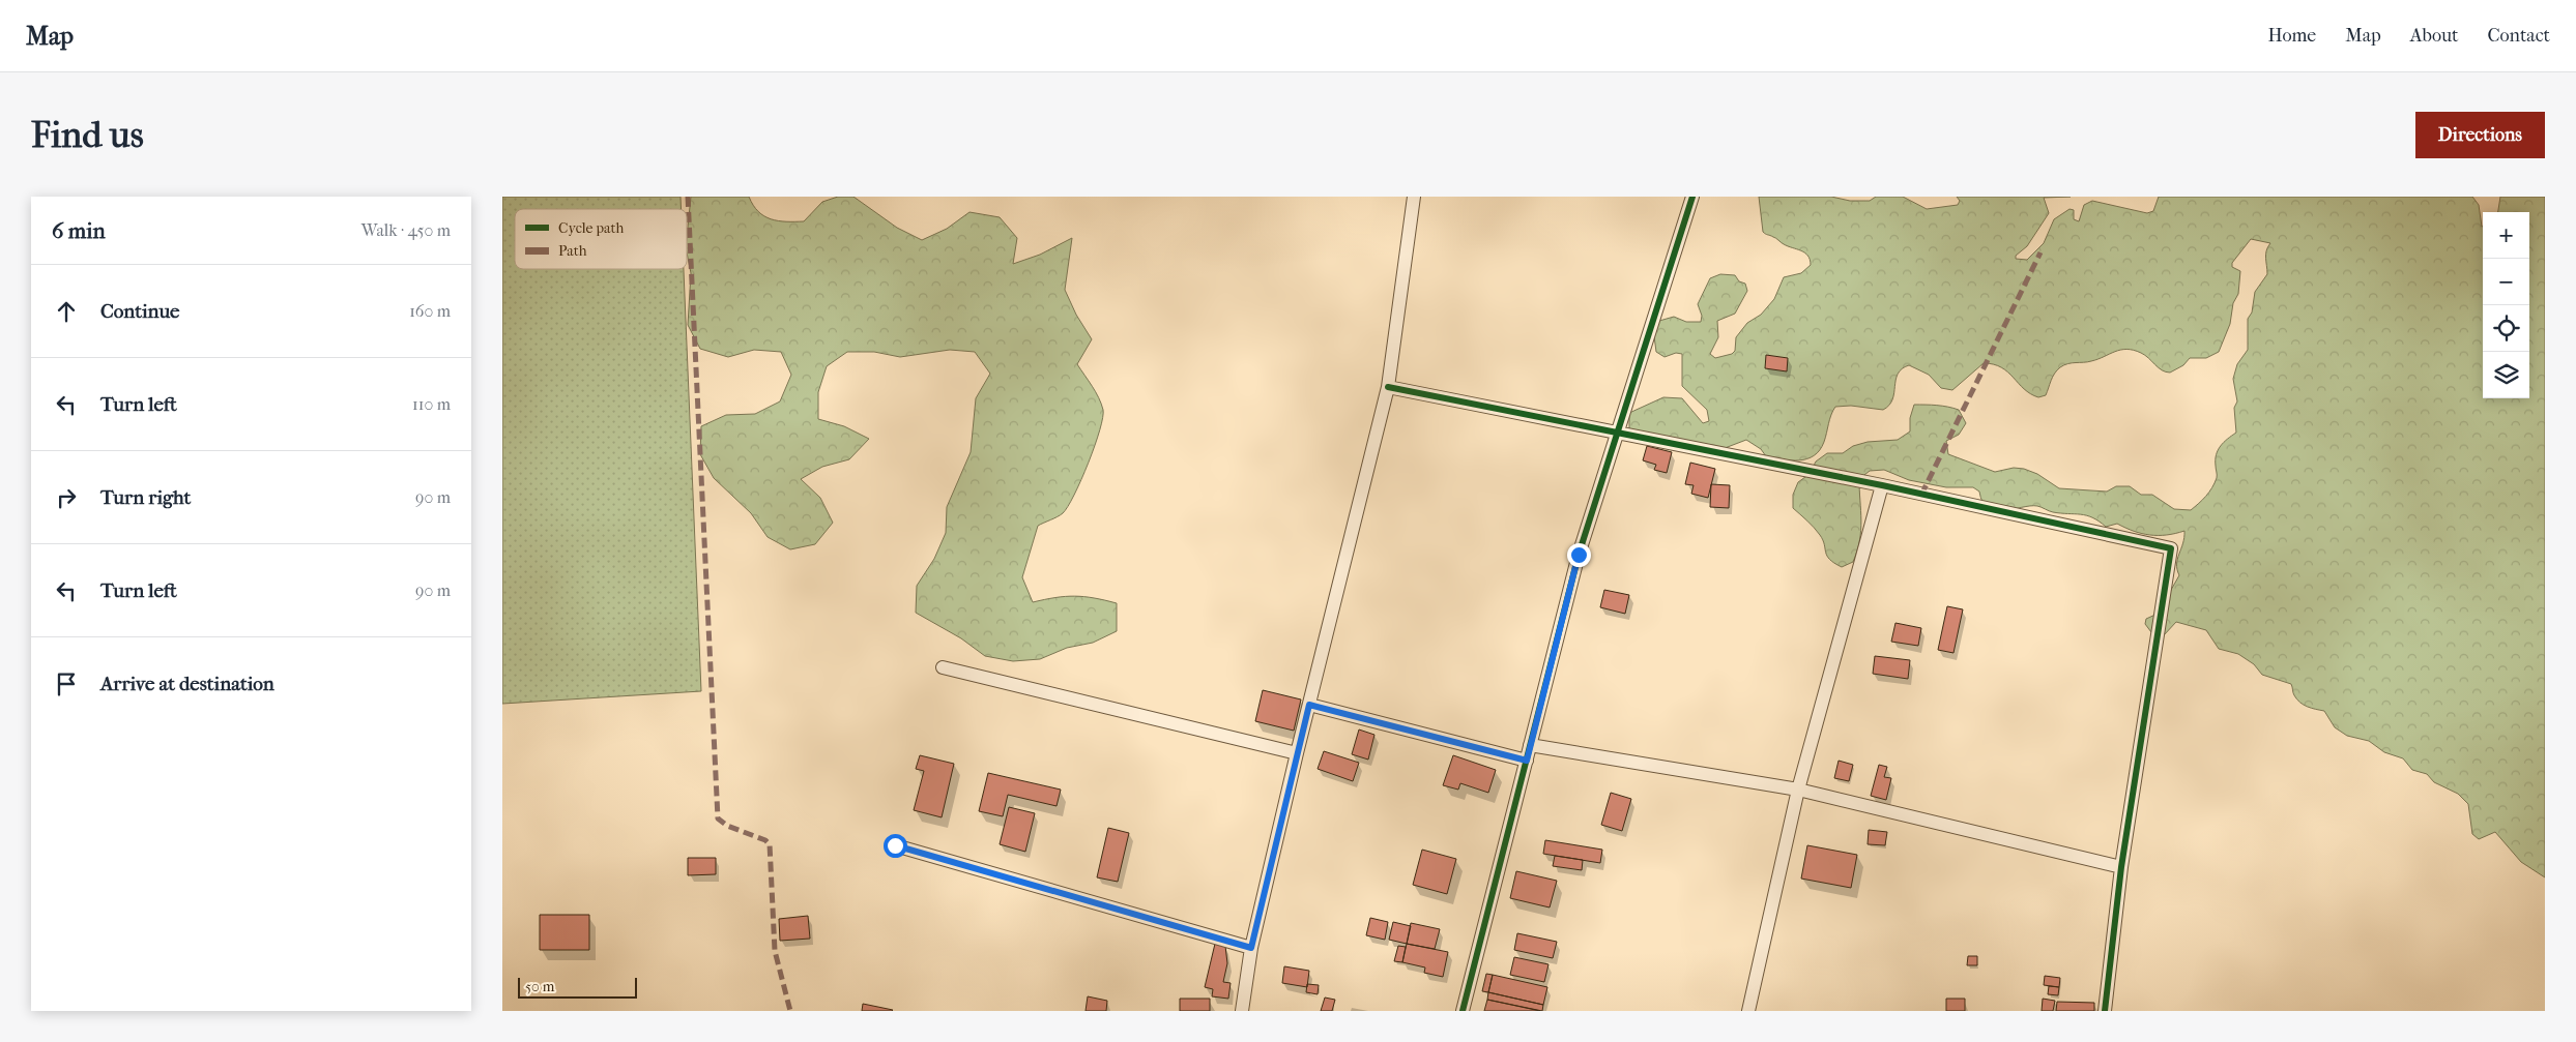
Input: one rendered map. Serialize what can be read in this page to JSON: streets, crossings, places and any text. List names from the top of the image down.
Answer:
{
  "legend": ["Cycle path", "Path"],
  "scale_bar": "50 m",
  "page": {
    "header": "Map",
    "nav": [
      "Home",
      "Map",
      "About",
      "Contact"
    ],
    "buttons": "Directions",
    "title": "Find us",
    "heading": ["6 min", "Walk · 450 m"],
    "map_buttons": ["+", "−"],
    "list": [
      ["Continue", "160 m"],
      ["Turn left", "110 m"],
      ["Turn right", "90 m"],
      ["Turn left", "90 m"],
      "Arrive at destination"
    ],
    "scale": "50 m"
  }
}
